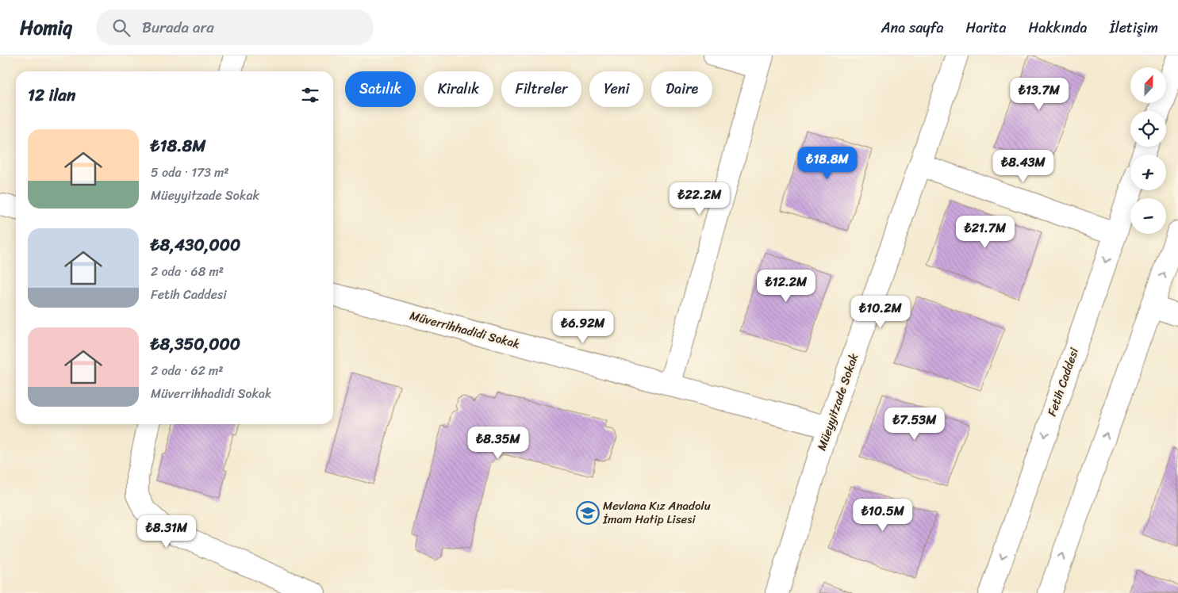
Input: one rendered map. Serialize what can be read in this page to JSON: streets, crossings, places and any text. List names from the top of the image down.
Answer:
{
  "streets": {
    "street": ["Müverrihhadidi Sokak", "Fetih Caddesi", "Müeyyitzade Sokak"]
  },
  "crossings": [
    ["Müverrihhadidi Sokak", "Müeyyitzade Sokak"]
  ],
  "places": {
    "school or university": ["Mevlana Kız Anadolu İmam Hatip Lisesi"]
  },
  "north": "top",
  "page": {
    "header": "Homiq",
    "search": "Burada ara",
    "nav": [
      "Ana sayfa",
      "Harita",
      "Hakkında",
      "İletişim"
    ],
    "map_buttons": ["+", "−"],
    "chip": [
      "Satılık",
      "Kiralık",
      "Filtreler",
      "Yeni",
      "Daire"
    ],
    "heading": "12 ilan",
    "price": [
      "₺13.7M",
      "₺18.8M",
      "₺8.43M",
      "₺22.2M",
      "₺21.7M",
      "₺12.2M",
      "₺10.2M",
      "₺6.92M",
      "₺7.53M",
      "₺8.35M",
      "₺10.5M",
      "₺8.31M"
    ],
    "list": [
      {
        "name": "₺18.8M",
        "note": "5 oda · 173 m² · Müeyyitzade Sokak"
      },
      {
        "name": "₺8,430,000",
        "note": "2 oda · 68 m² · Fetih Caddesi"
      },
      {
        "name": "₺8,350,000",
        "note": "2 oda · 62 m² · Müverrihhadidi Sokak"
      }
    ]
  }
}
